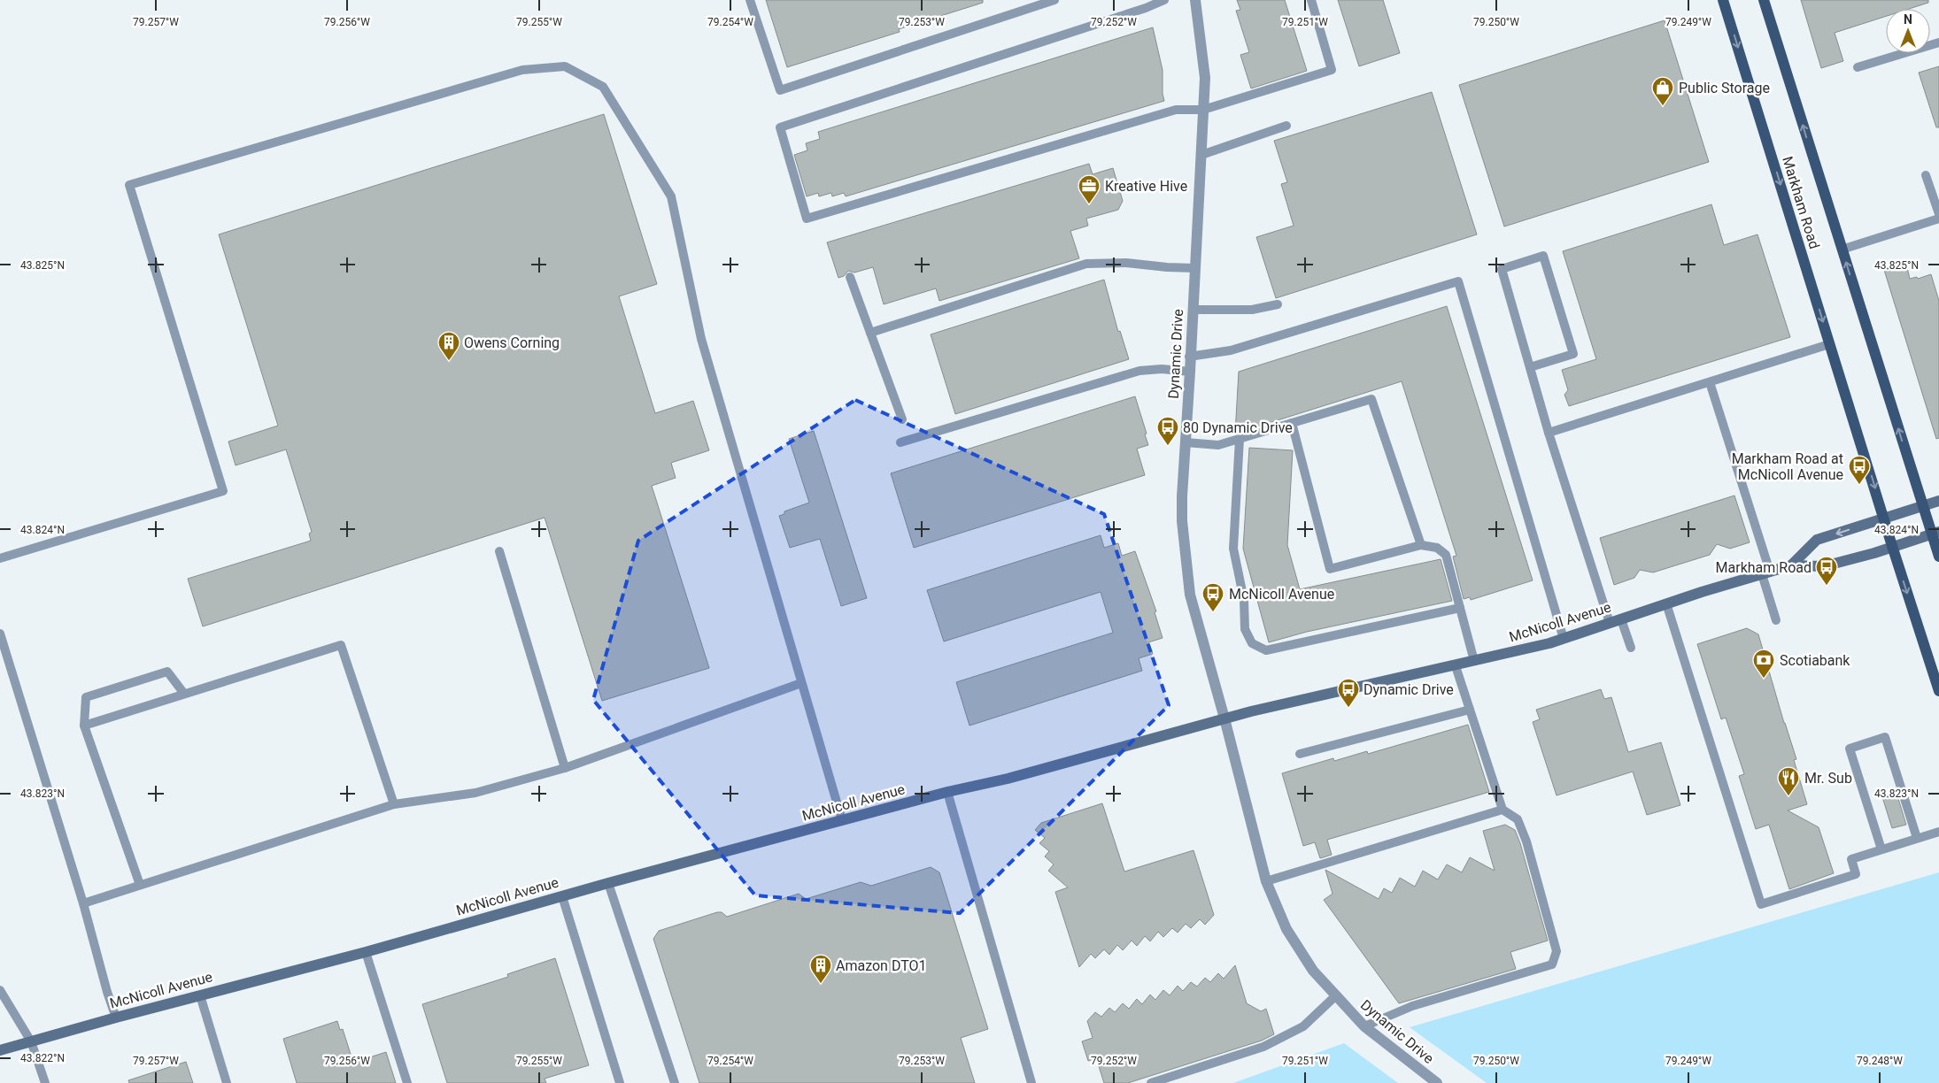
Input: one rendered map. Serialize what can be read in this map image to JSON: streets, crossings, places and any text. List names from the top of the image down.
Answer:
{
  "streets": {
    "main road": ["Markham Road", "McNicoll Avenue"],
    "street": ["Dynamic Drive"]
  },
  "crossings": [
    ["Markham Road", "McNicoll Avenue"],
    ["Dynamic Drive", "McNicoll Avenue"]
  ],
  "places": {
    "shop": ["Public Storage"],
    "office": ["Kreative Hive"],
    "building": ["Owens Corning", "Amazon DTO1"],
    "bus stop": [
      "80 Dynamic Drive",
      "Markham Road at McNicoll Avenue",
      "Markham Road",
      "McNicoll Avenue",
      "Dynamic Drive"
    ],
    "bank": ["Scotiabank"],
    "restaurant": ["Mr. Sub"]
  },
  "north": "top",
  "coordinates": [
    "79.257°W",
    "79.256°W",
    "79.255°W",
    "79.254°W",
    "79.253°W",
    "79.252°W",
    "79.251°W",
    "79.250°W",
    "79.249°W",
    "43.825°N",
    "43.824°N",
    "43.823°N",
    "43.822°N",
    "79.248°W"
  ]
}
